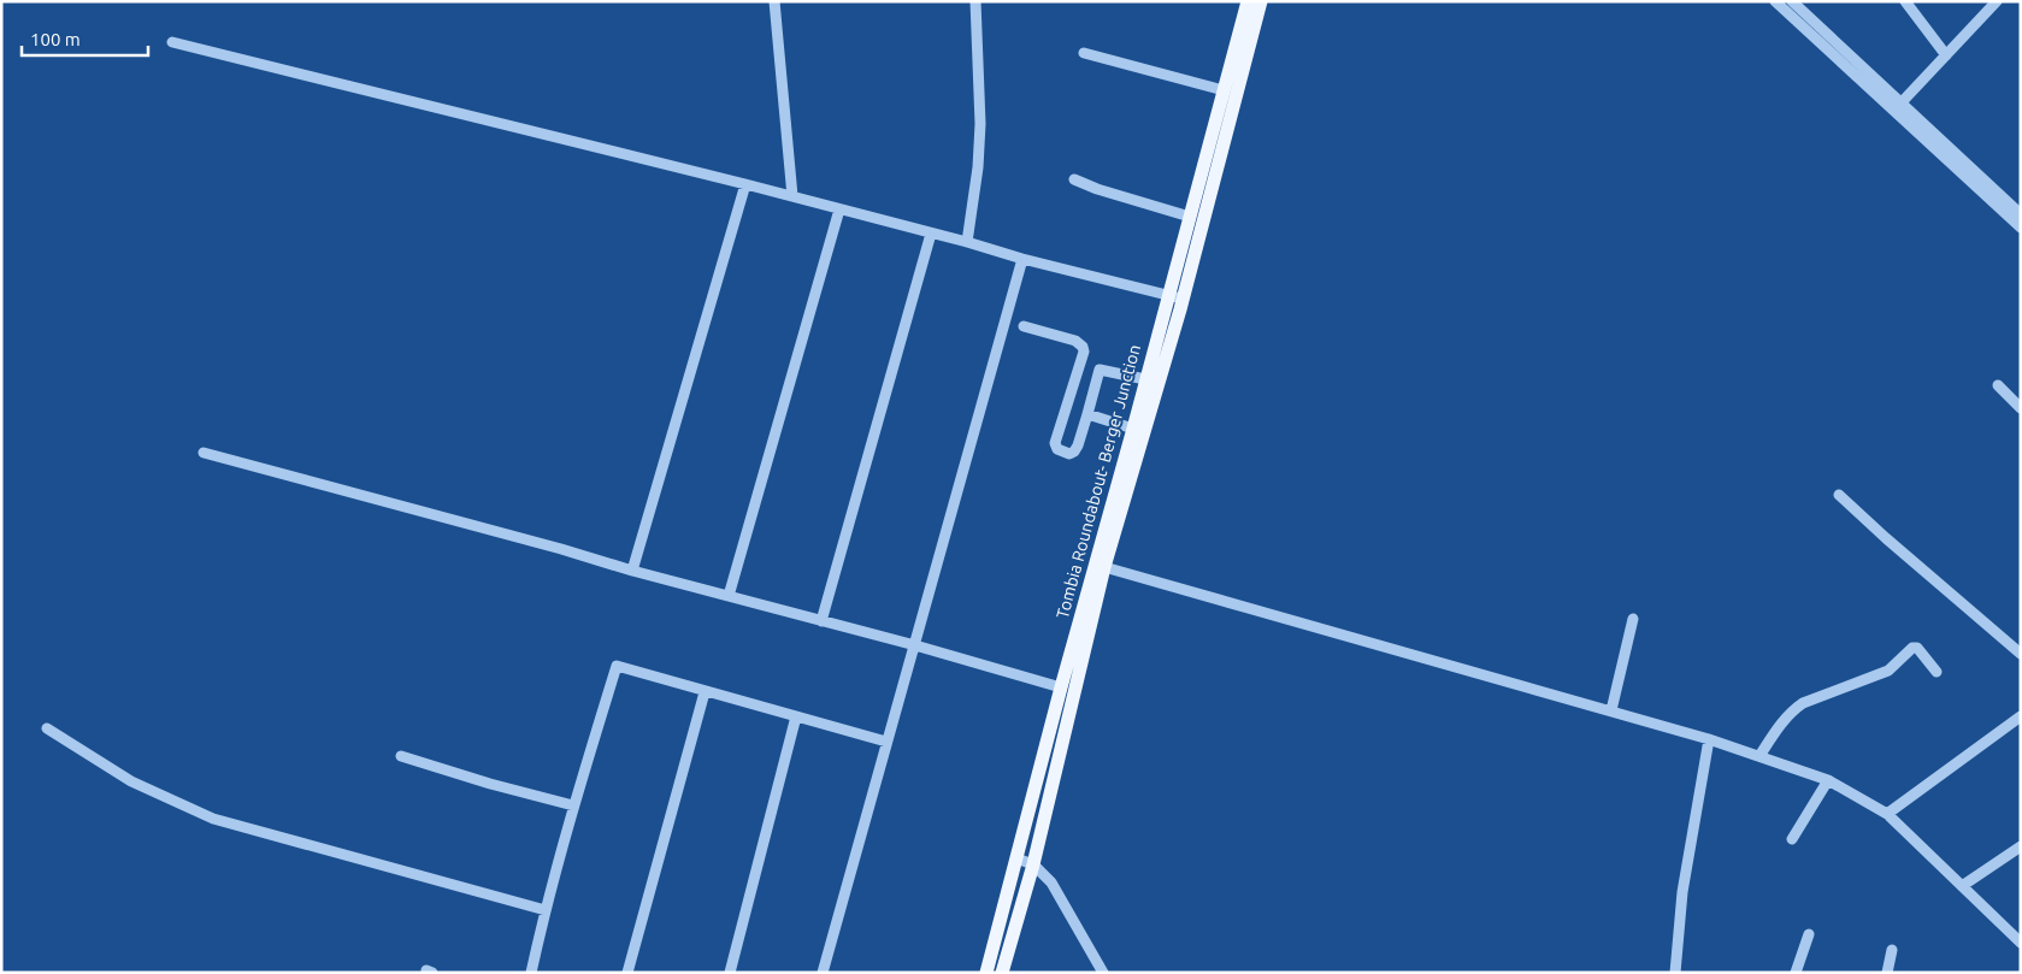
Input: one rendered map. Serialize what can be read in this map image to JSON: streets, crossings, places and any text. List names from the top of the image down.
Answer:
{
  "streets": {
    "main road": ["Tombia Roundabout- Berger Junction"]
  },
  "scale_bar": "100 m"
}
